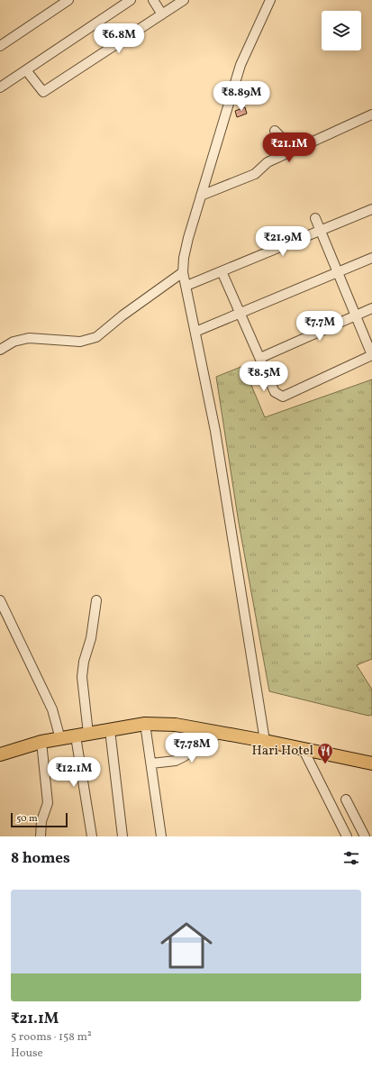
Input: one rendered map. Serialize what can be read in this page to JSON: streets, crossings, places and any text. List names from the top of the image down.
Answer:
{
  "places": {
    "restaurant": ["Hari Hotel"]
  },
  "scale_bar": "50 m",
  "page": {
    "price": [
      "₹6.8M",
      "₹8.89M",
      "₹21.1M",
      "₹21.9M",
      "₹7.7M",
      "₹8.5M",
      "₹7.78M",
      "₹12.1M"
    ],
    "scale": "50 m",
    "heading": "8 homes",
    "list": [
      {
        "name": "₹21.1M",
        "note": "5 rooms · 158 m² · House"
      }
    ]
  }
}
